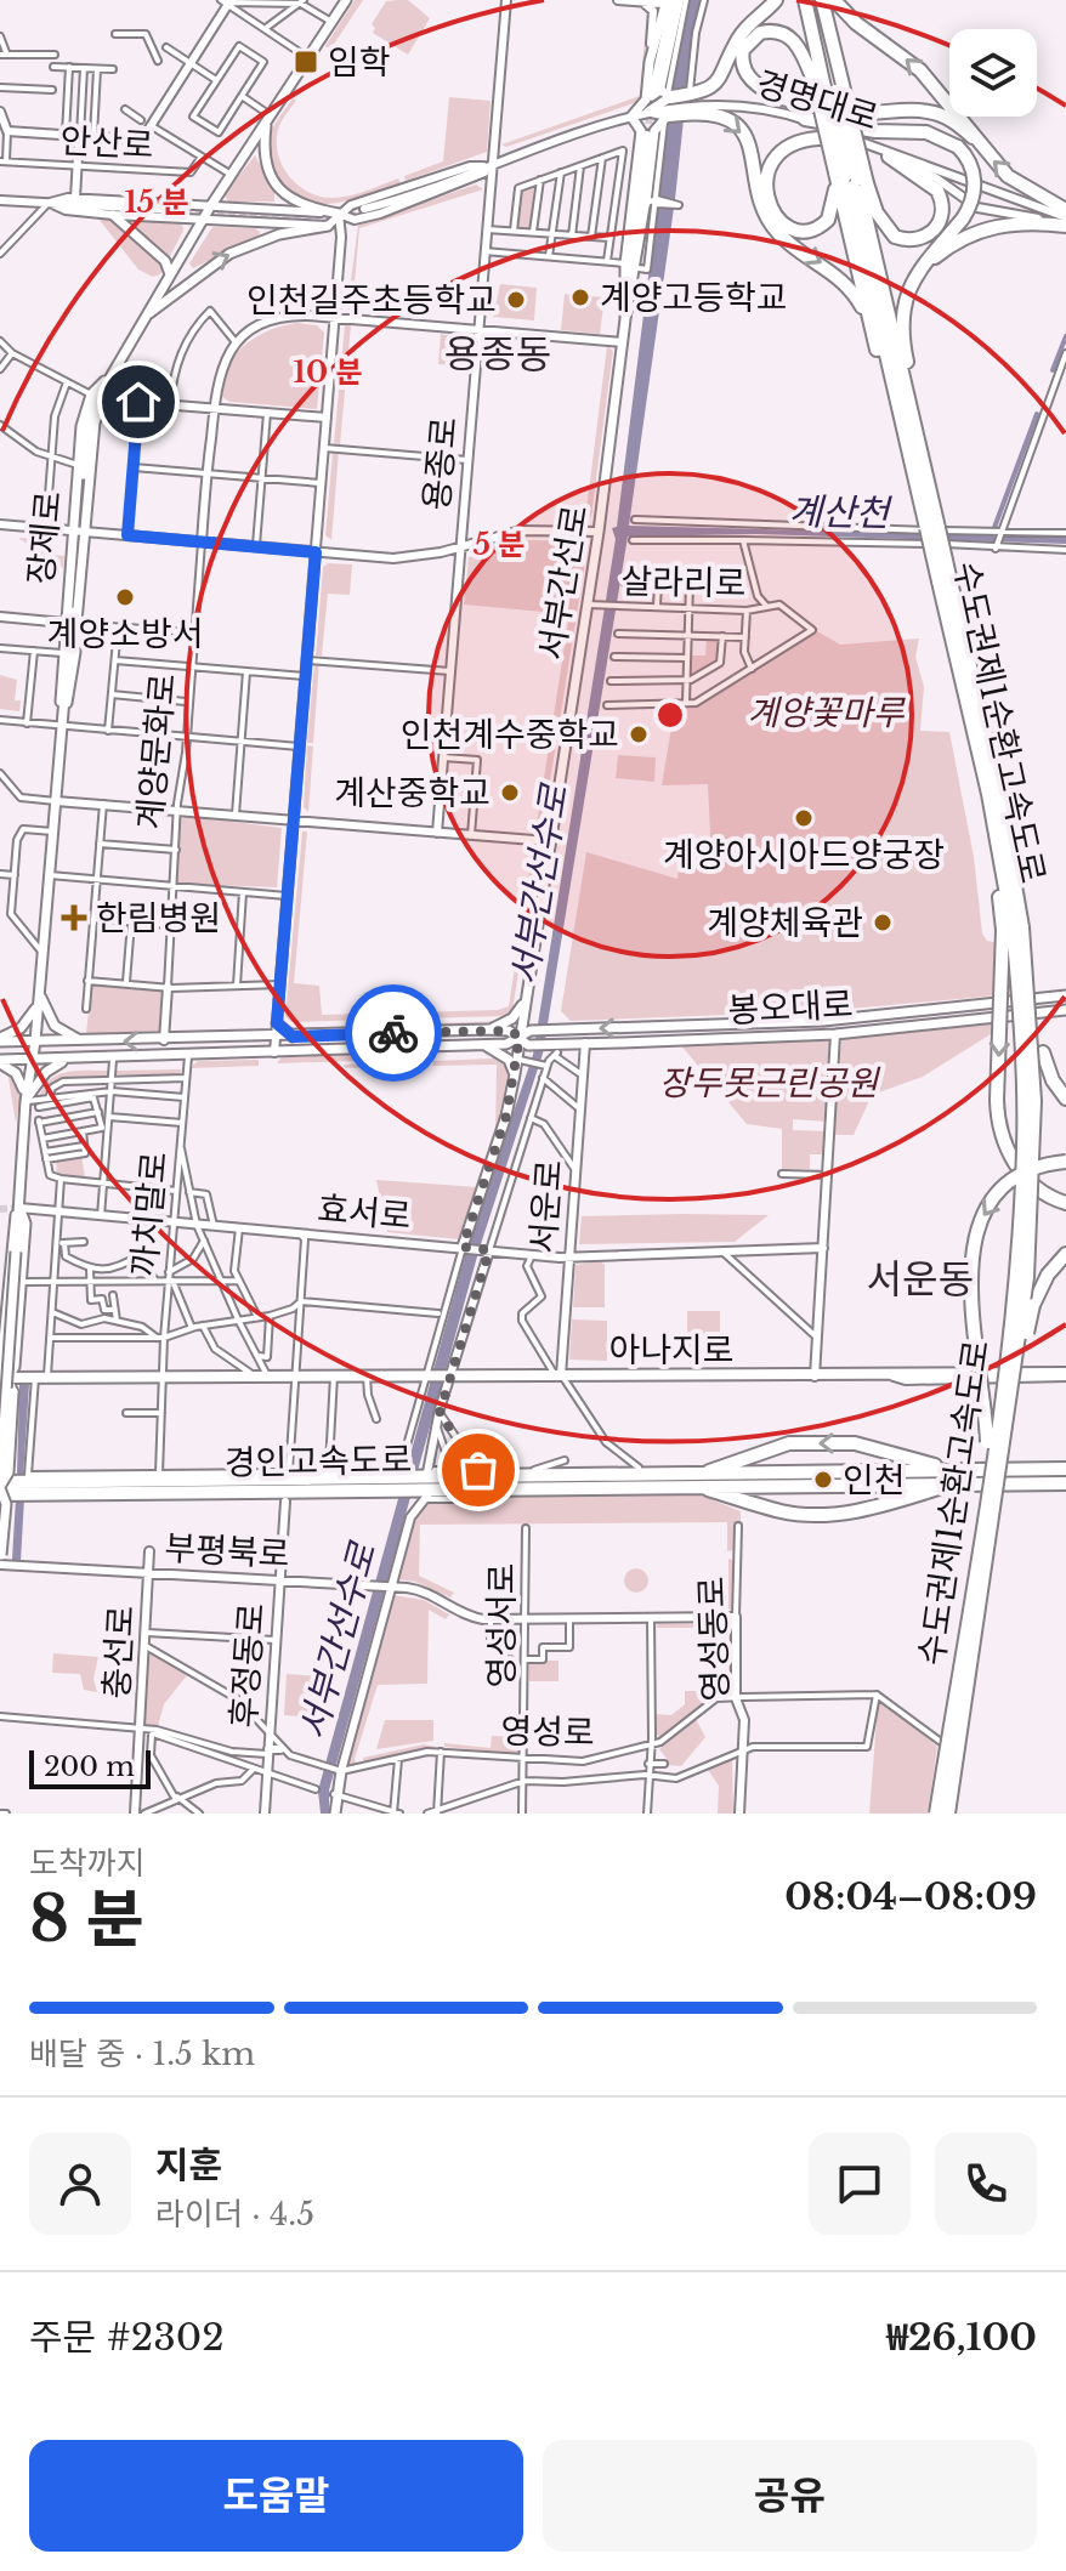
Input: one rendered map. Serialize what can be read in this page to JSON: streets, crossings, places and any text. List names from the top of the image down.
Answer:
{
  "streets": {
    "highway": ["수도권제1순환고속도로", "경인고속도로"],
    "main road": [
      "장제로",
      "서부간선로",
      "봉오대로",
      "아나지로"
    ],
    "street": [
      "경명대로",
      "안산로",
      "용종로",
      "살라리로",
      "계양문화로",
      "서운로",
      "효서로",
      "까치말로",
      "부평북로",
      "영성서로",
      "영성동로",
      "충선로",
      "후정동로",
      "영성로"
    ]
  },
  "crossings": [
    ["장제로", "봉오대로"],
    ["장제로", "효서로"],
    ["장제로", "경인고속도로"],
    ["장제로", "부평북로"],
    ["서부간선로", "살라리로"],
    ["서부간선로", "봉오대로"],
    ["서부간선로", "효서로"],
    ["봉오대로", "서운로"],
    ["봉오대로", "까치말로"],
    ["서운로", "효서로"],
    ["서운로", "아나지로"],
    ["효서로", "까치말로"],
    ["부평북로", "영성서로"],
    ["부평북로", "영성동로"],
    ["부평북로", "충선로"],
    ["부평북로", "후정동로"],
    ["영성서로", "영성로"],
    ["영성동로", "영성로"]
  ],
  "districts": ["용종동", "서운동"],
  "water": ["계산천", "서부간선수로"],
  "parks": ["계양꽃마루", "장두못근린공원"],
  "places": {
    "transit": ["임학"],
    "other": [
      "계양고등학교",
      "인천길주초등학교",
      "계양소방서",
      "인천계수중학교",
      "계산중학교",
      "계양아시아드양궁장",
      "계양체육관",
      "인천"
    ],
    "health": ["한림병원"]
  },
  "scale_bar": "200 m",
  "page": {
    "scale": "200 m",
    "heading": ["8 분", "도착까지", "08:04–08:09"],
    "panel": [
      "지훈",
      "라이더 · 4.5",
      "주문 #2302",
      "₩26,100"
    ],
    "bar": "배달 중 · 1.5 km",
    "buttons": ["도움말", "공유"]
  },
  "rings": ["15 분", "10 분", "5 분"]
}
